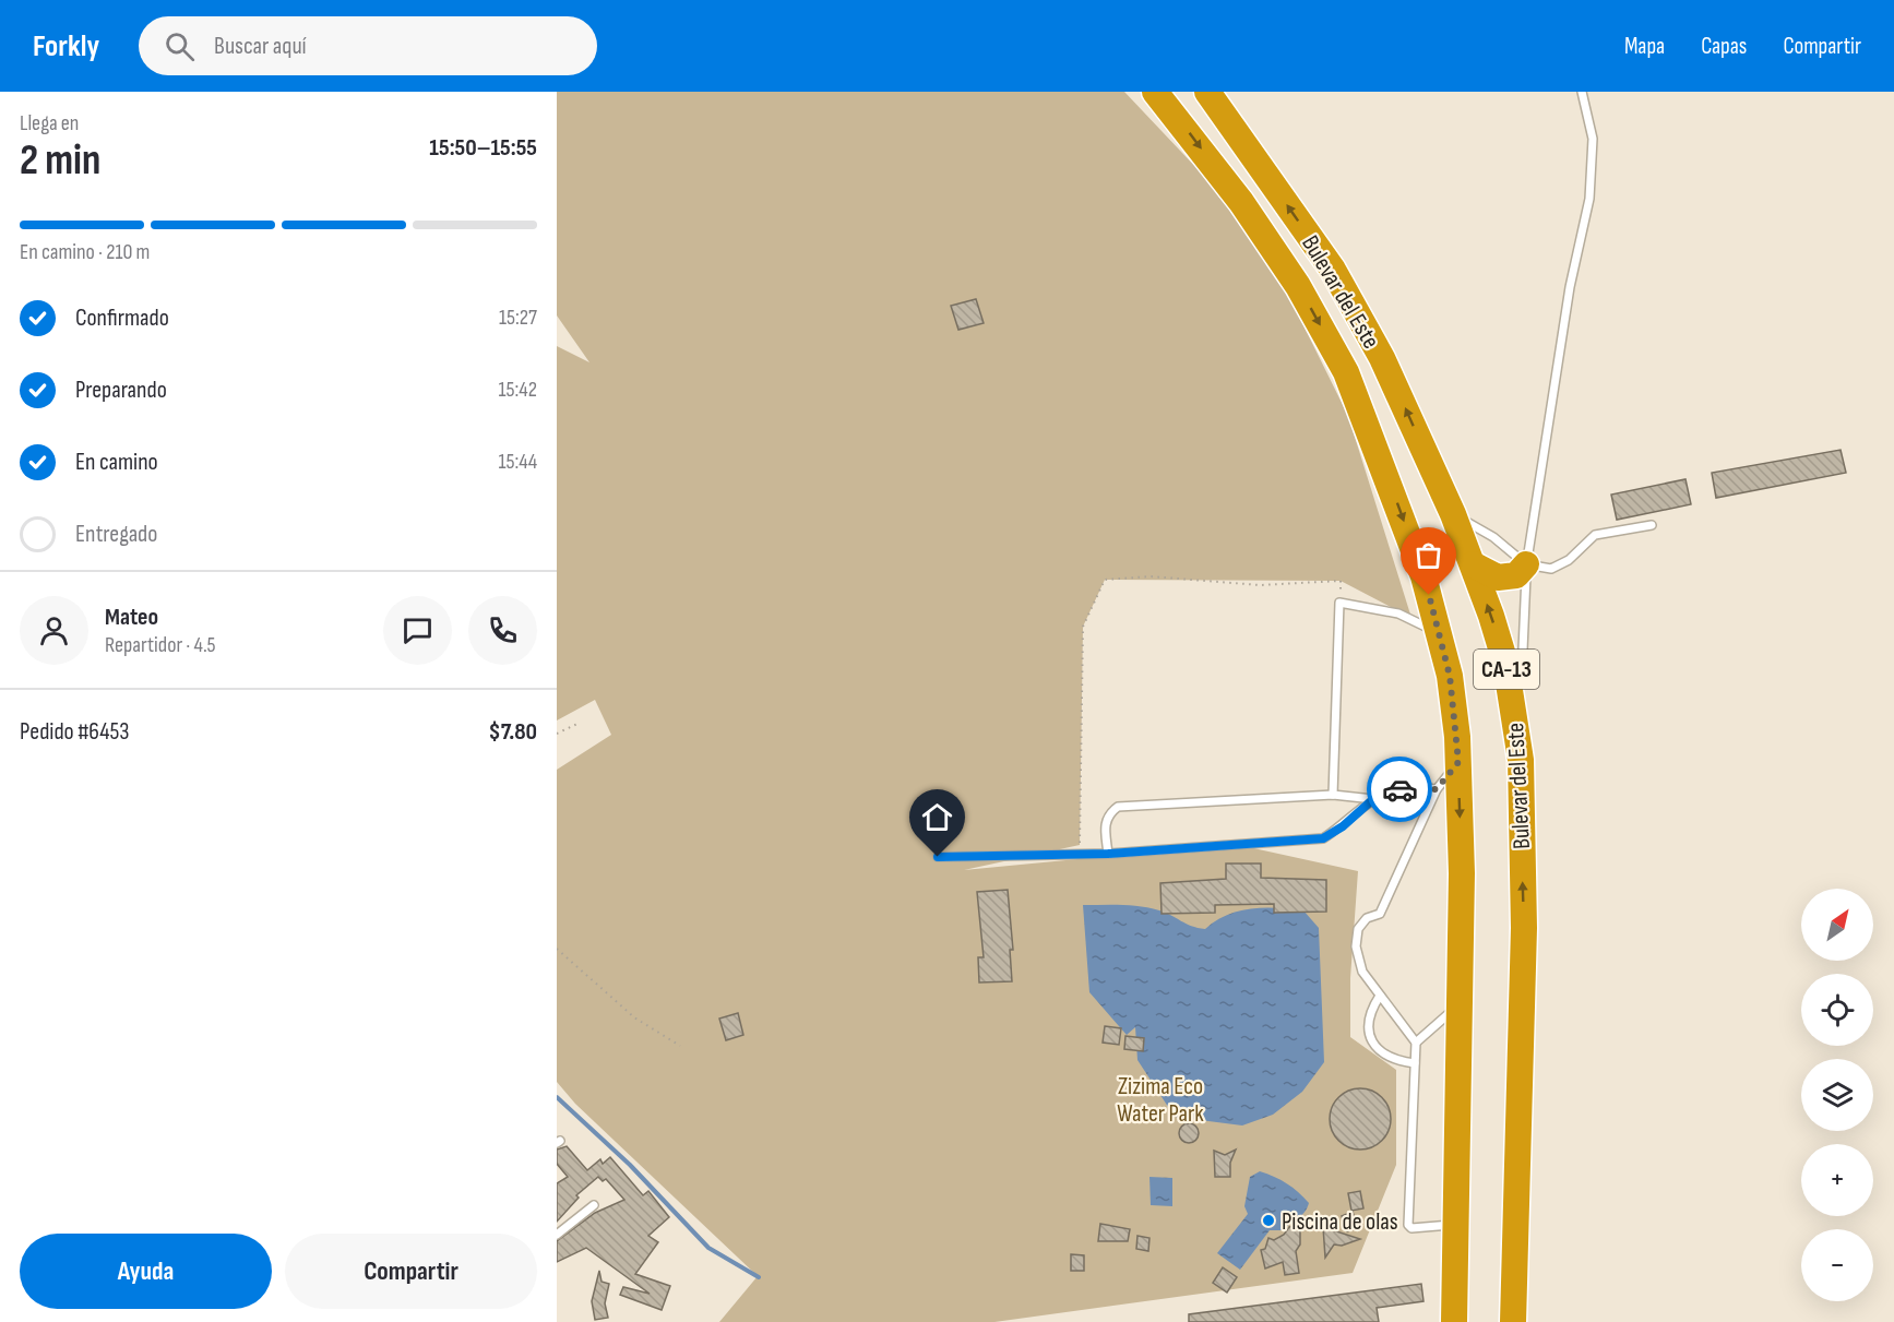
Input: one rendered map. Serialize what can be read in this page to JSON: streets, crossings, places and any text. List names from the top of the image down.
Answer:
{
  "streets": {
    "highway": ["Bulevar del Este", "CA-13"]
  },
  "parks": ["Zizima Eco Water Park"],
  "places": ["Piscina de olas"],
  "north": "top right",
  "page": {
    "header": "Forkly",
    "search": "Buscar aquí",
    "nav": ["Mapa", "Capas", "Compartir"],
    "heading": ["2 min", "Llega en", "15:50–15:55"],
    "panel": [
      "Mateo",
      "Repartidor · 4.5",
      "Pedido #6453",
      "$7.80"
    ],
    "bar": "En camino · 210 m",
    "list": [
      ["Confirmado", "15:27"],
      ["Preparando", "15:42"],
      ["En camino", "15:44"],
      "Entregado"
    ],
    "map_buttons": ["+", "−"],
    "buttons": ["Ayuda", "Compartir"]
  }
}
